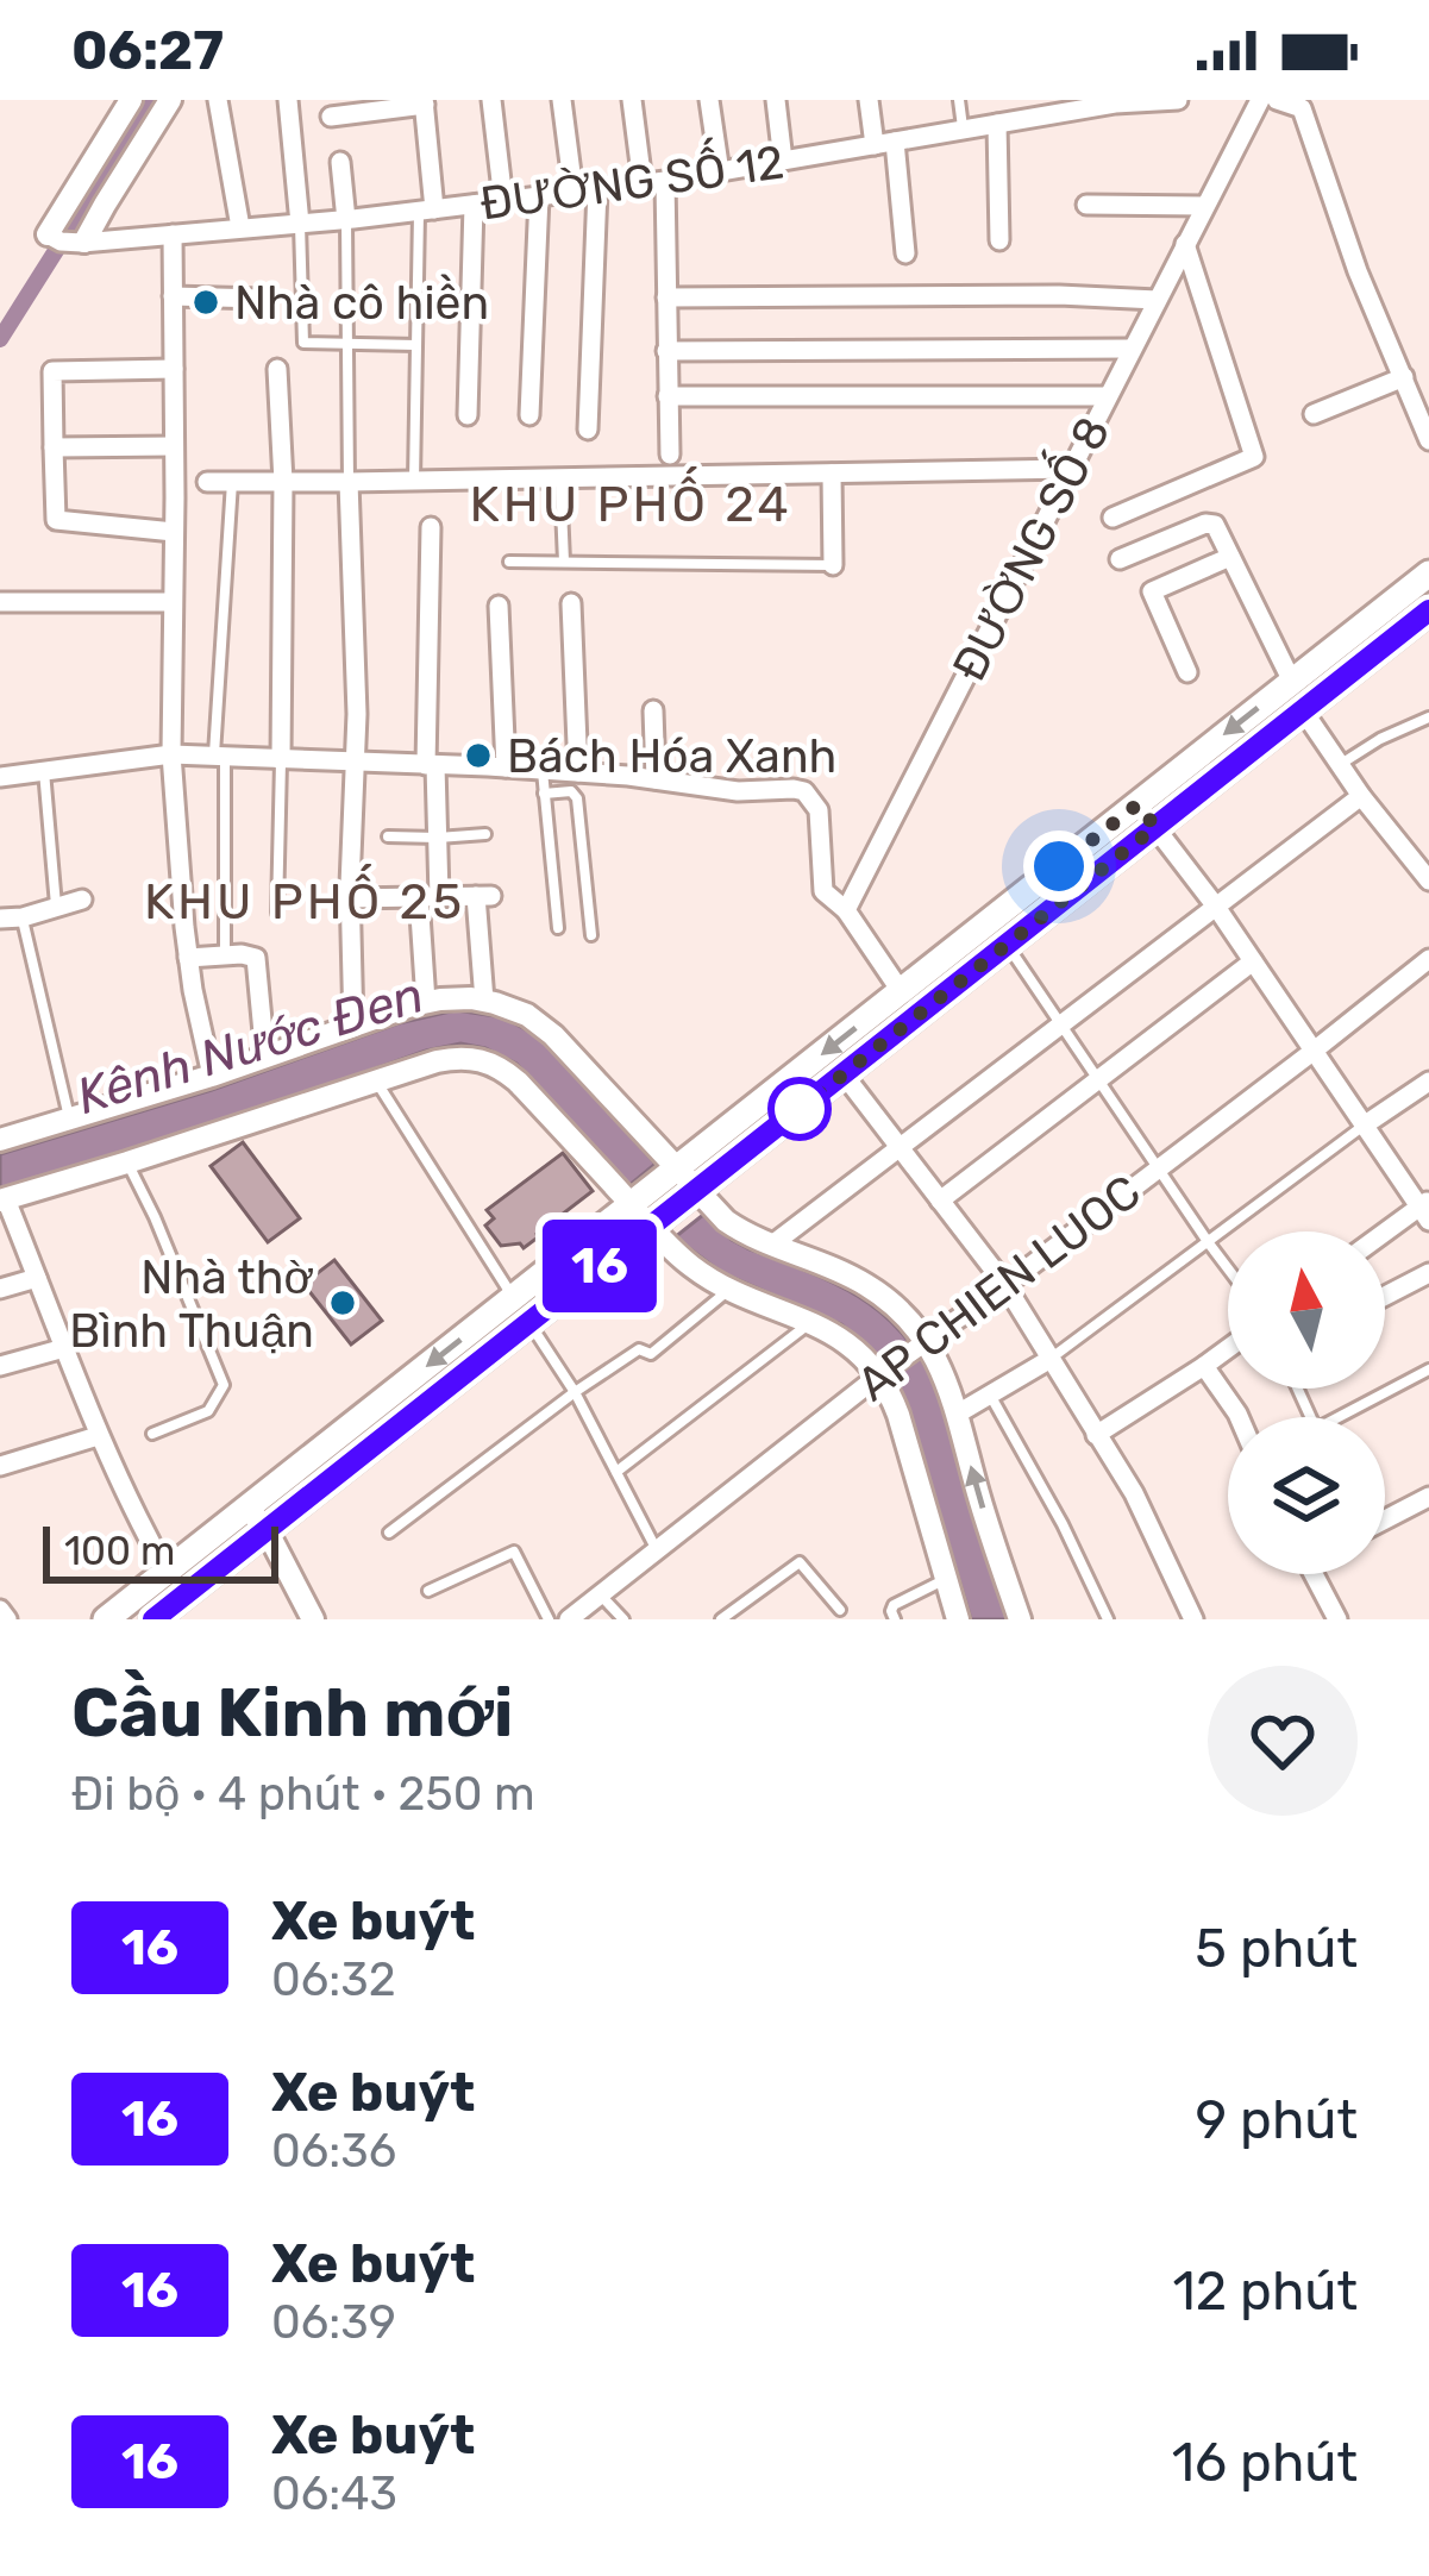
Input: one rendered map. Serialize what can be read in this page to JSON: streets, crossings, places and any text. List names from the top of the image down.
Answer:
{
  "streets": {
    "street": ["ĐƯỜNG SỐ 12", "ĐƯỜNG SỐ 8", "AP CHIEN LUOC"]
  },
  "districts": ["KHU PHỐ 24", "KHU PHỐ 25"],
  "water": ["Kênh Nước Đen"],
  "places": ["Nhà cô hiền", "Bách Hóa Xanh", "Nhà thờ Bình Thuận"],
  "lines": ["bus line 16"],
  "scale_bar": "100 m",
  "north": "top",
  "page": {
    "status": "06:27",
    "on_map": "16",
    "scale": "100 m",
    "heading": ["Cầu Kinh mới", "Đi bộ · 4 phút · 250 m"],
    "list": [
      {
        "mark": "16",
        "name": "Xe buýt",
        "note": "06:32",
        "value": "5 phút"
      },
      {
        "mark": "16",
        "name": "Xe buýt",
        "note": "06:36",
        "value": "9 phút"
      },
      {
        "mark": "16",
        "name": "Xe buýt",
        "note": "06:39",
        "value": "12 phút"
      },
      {
        "mark": "16",
        "name": "Xe buýt",
        "note": "06:43",
        "value": "16 phút"
      }
    ]
  }
}
